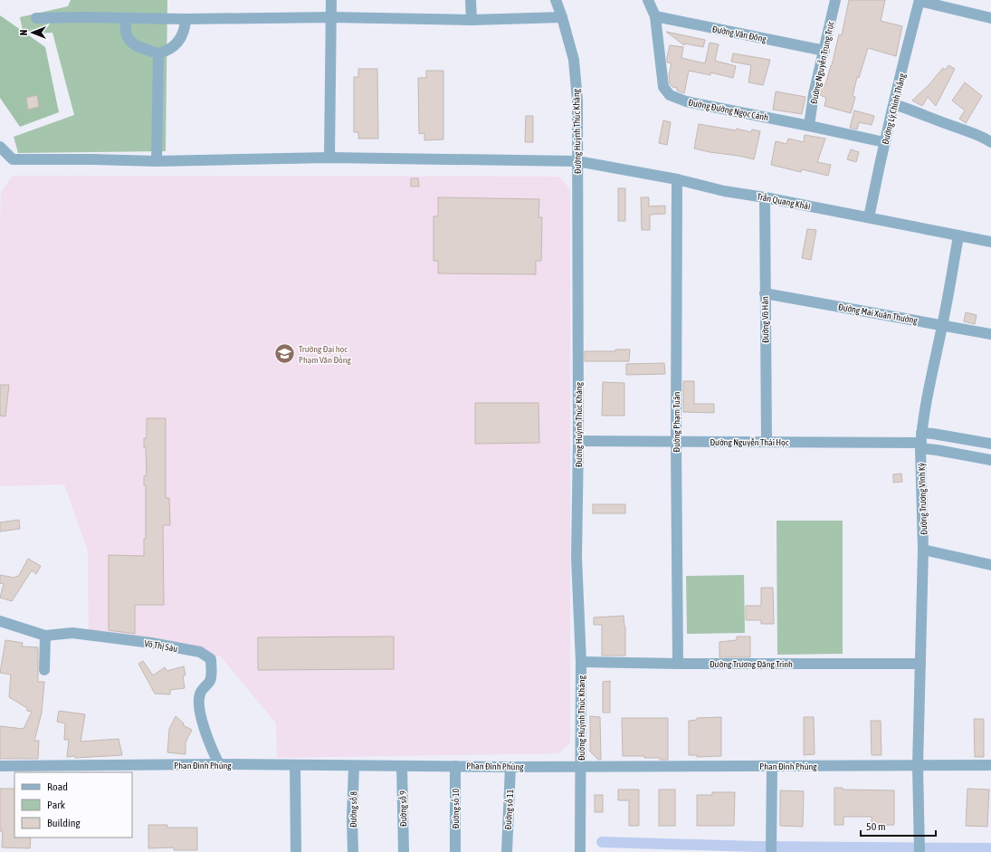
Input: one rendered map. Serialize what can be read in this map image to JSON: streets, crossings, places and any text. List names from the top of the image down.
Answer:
{
  "streets": {
    "street": [
      "Đường Vân Đông",
      "Đường Nguyễn Trung Trực",
      "Đường Lý Chính Thắng",
      "Đường Đường Ngọc Cảnh",
      "Đường Huỳnh Thúc Kháng",
      "Trần Quang Khải",
      "Đường Mai Xuân Thưởng",
      "Đường Võ Hàn",
      "Đường Phạm Tuân",
      "Đường Nguyễn Thái Học",
      "Đường Trương Vĩnh Ký",
      "Võ Thị Sáu",
      "Đường Trương Đăng Trinh",
      "Phan Đình Phùng",
      "Đường số 9",
      "Đường số 10",
      "Đường số 8",
      "Đường số 11"
    ]
  },
  "crossings": [
    ["Đường Vân Đông", "Đường Nguyễn Trung Trực"],
    ["Đường Vân Đông", "Đường Đường Ngọc Cảnh"],
    ["Đường Nguyễn Trung Trực", "Đường Đường Ngọc Cảnh"],
    ["Đường Lý Chính Thắng", "Đường Đường Ngọc Cảnh"],
    ["Đường Lý Chính Thắng", "Trần Quang Khải"],
    ["Đường Huỳnh Thúc Kháng", "Trần Quang Khải"],
    ["Đường Huỳnh Thúc Kháng", "Đường Nguyễn Thái Học"],
    ["Đường Huỳnh Thúc Kháng", "Đường Trương Đăng Trinh"],
    ["Đường Huỳnh Thúc Kháng", "Phan Đình Phùng"],
    ["Trần Quang Khải", "Đường Võ Hàn"],
    ["Trần Quang Khải", "Đường Phạm Tuân"],
    ["Trần Quang Khải", "Đường Trương Vĩnh Ký"],
    ["Đường Mai Xuân Thưởng", "Đường Võ Hàn"],
    ["Đường Mai Xuân Thưởng", "Đường Trương Vĩnh Ký"],
    ["Đường Võ Hàn", "Đường Nguyễn Thái Học"],
    ["Đường Phạm Tuân", "Đường Nguyễn Thái Học"],
    ["Đường Phạm Tuân", "Đường Trương Đăng Trinh"],
    ["Đường Nguyễn Thái Học", "Đường Trương Vĩnh Ký"],
    ["Đường Trương Vĩnh Ký", "Đường Trương Đăng Trinh"],
    ["Đường Trương Vĩnh Ký", "Phan Đình Phùng"],
    ["Võ Thị Sáu", "Phan Đình Phùng"],
    ["Phan Đình Phùng", "Đường số 9"],
    ["Phan Đình Phùng", "Đường số 10"],
    ["Phan Đình Phùng", "Đường số 8"],
    ["Phan Đình Phùng", "Đường số 11"]
  ],
  "places": {
    "school or university": ["Trường Đại học Phạm Văn Đồng"]
  },
  "legend": ["Road", "Park", "Building"],
  "scale_bar": "50 m",
  "north": "left"
}
